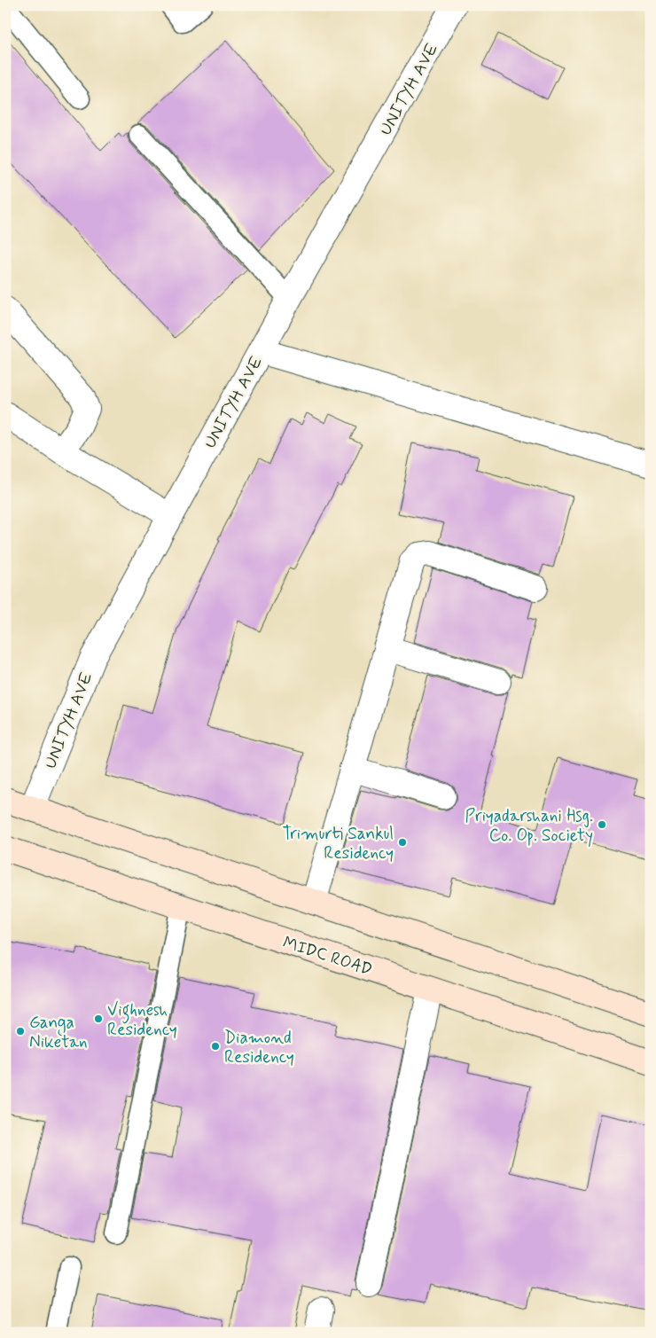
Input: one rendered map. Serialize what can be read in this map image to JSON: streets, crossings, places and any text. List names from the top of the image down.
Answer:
{
  "streets": {
    "main road": ["MIDC ROAD"],
    "street": ["UNITYH AVE"]
  },
  "places": [
    "Priyadarshani Hsg. Co. Op. Society",
    "Trimurti Sankul Residency",
    "Vighnesh Residency",
    "Ganga Niketan",
    "Diamond Residency"
  ]
}
